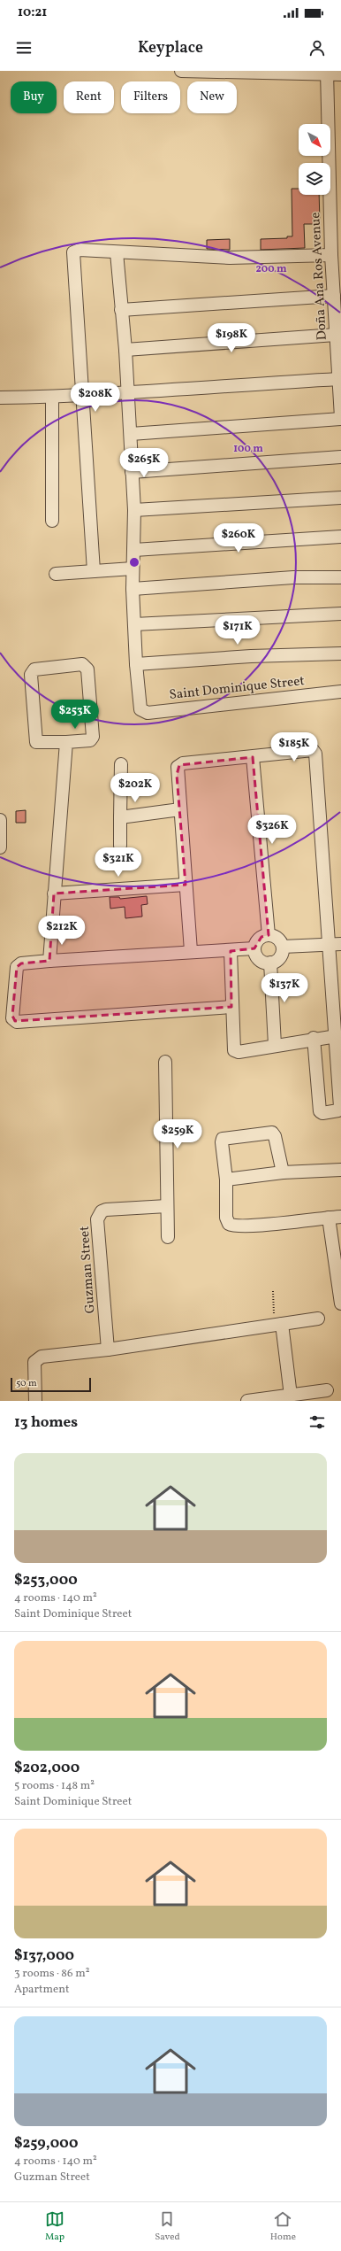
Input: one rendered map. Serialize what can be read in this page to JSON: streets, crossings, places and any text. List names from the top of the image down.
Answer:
{
  "streets": {
    "street": ["Doña Ana Ros Avenue", "Saint Dominique Street", "Guzman Street"]
  },
  "scale_bar": "50 m",
  "north": "bottom right",
  "page": {
    "status": "10:21",
    "header": "Keyplace",
    "chip": [
      "Buy",
      "Rent",
      "Filters",
      "New"
    ],
    "price": [
      "$198K",
      "$208K",
      "$265K",
      "$260K",
      "$171K",
      "$253K",
      "$185K",
      "$202K",
      "$326K",
      "$321K",
      "$212K",
      "$137K",
      "$259K"
    ],
    "scale": "50 m",
    "heading": "13 homes",
    "list": [
      {
        "name": "$253,000",
        "note": "4 rooms · 140 m² · Saint Dominique Street"
      },
      {
        "name": "$202,000",
        "note": "5 rooms · 148 m² · Saint Dominique Street"
      },
      {
        "name": "$137,000",
        "note": "3 rooms · 86 m² · Apartment"
      },
      {
        "name": "$259,000",
        "note": "4 rooms · 140 m² · Guzman Street"
      }
    ],
    "tabs": ["Map", "Saved", "Home"]
  },
  "rings": ["200 m", "100 m"]
}
